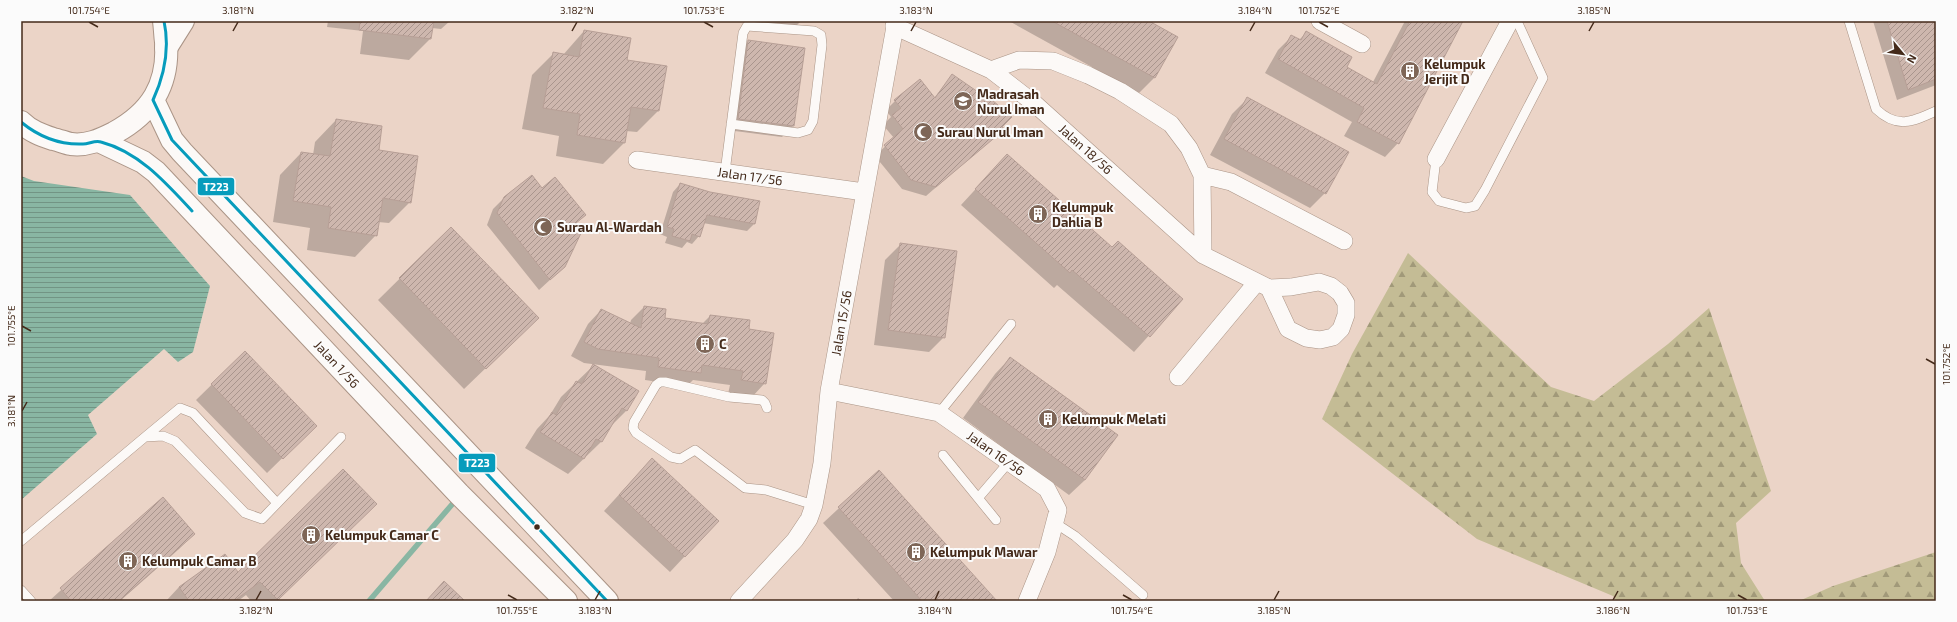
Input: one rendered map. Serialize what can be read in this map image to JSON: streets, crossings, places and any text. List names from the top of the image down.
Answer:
{
  "streets": {
    "main road": ["Jalan 1/56"],
    "street": [
      "Jalan 18/56",
      "Jalan 17/56",
      "Jalan 15/56",
      "Jalan 16/56"
    ]
  },
  "crossings": [
    ["Jalan 18/56", "Jalan 15/56"],
    ["Jalan 17/56", "Jalan 15/56"],
    ["Jalan 15/56", "Jalan 16/56"]
  ],
  "places": {
    "building": [
      "Kelumpuk Jerijit D",
      "Kelumpuk Dahlia B",
      "C",
      "Kelumpuk Melati",
      "Kelumpuk Camar C",
      "Kelumpuk Mawar",
      "Kelumpuk Camar B"
    ],
    "school or university": ["Madrasah Nurul Iman"],
    "mosque": ["Surau Nurul Iman", "Surau Al-Wardah"]
  },
  "lines": ["transit line T223"],
  "north": "bottom right",
  "coordinates": [
    "101.754°E",
    "3.181°N",
    "3.182°N",
    "101.753°E",
    "3.183°N",
    "3.184°N",
    "101.752°E",
    "3.185°N",
    "101.755°E",
    "3.186°N"
  ]
}
